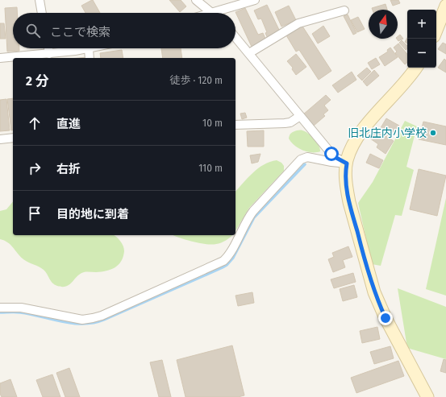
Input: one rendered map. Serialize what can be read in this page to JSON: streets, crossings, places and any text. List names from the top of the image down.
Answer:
{
  "places": ["旧北庄内小学校"],
  "north": "top",
  "page": {
    "map_buttons": ["+", "−"],
    "search": "ここで検索",
    "heading": ["2 分", "徒歩 · 120 m"],
    "list": [
      ["直進", "10 m"],
      ["右折", "110 m"],
      "目的地に到着"
    ]
  }
}
